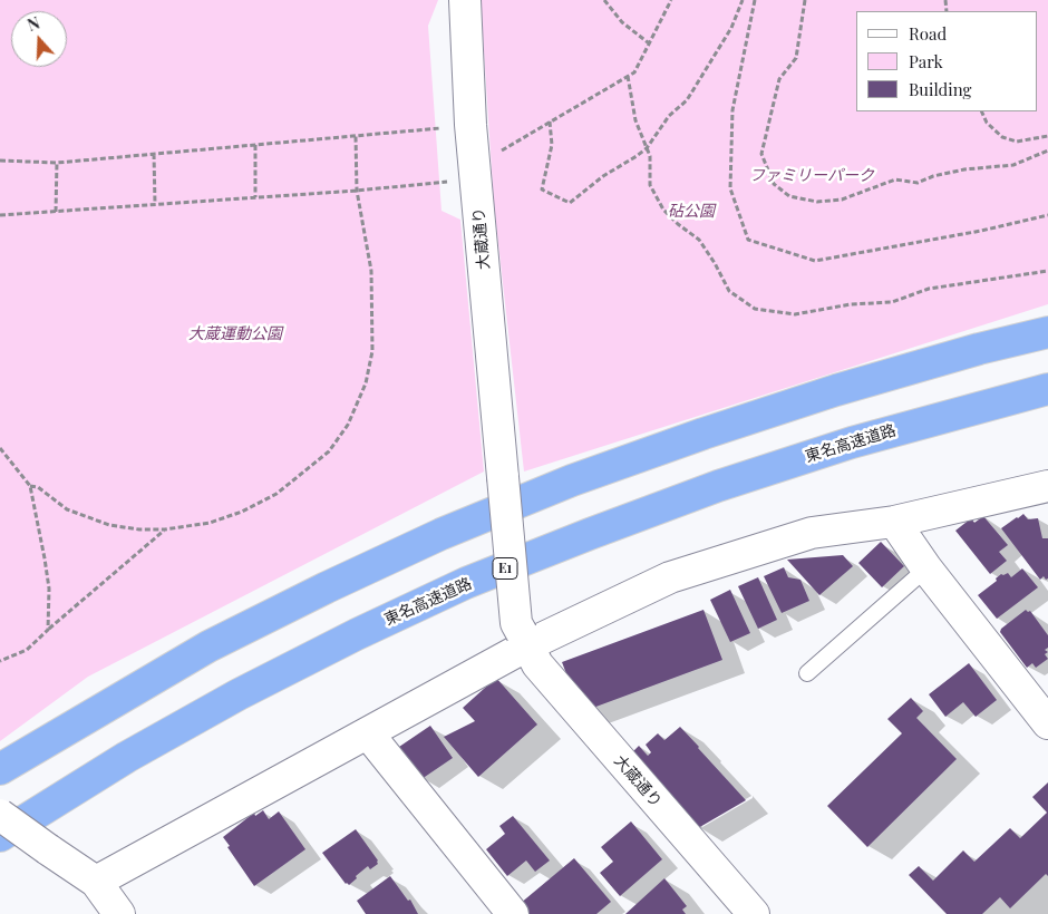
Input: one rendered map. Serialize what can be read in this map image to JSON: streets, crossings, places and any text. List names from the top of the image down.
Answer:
{
  "streets": {
    "highway": ["東名高速道路", "E1"],
    "street": ["大蔵通り"]
  },
  "parks": ["ファミリーパーク", "砧公園", "大蔵運動公園"],
  "legend": ["Road", "Park", "Building"],
  "north": "top"
}
